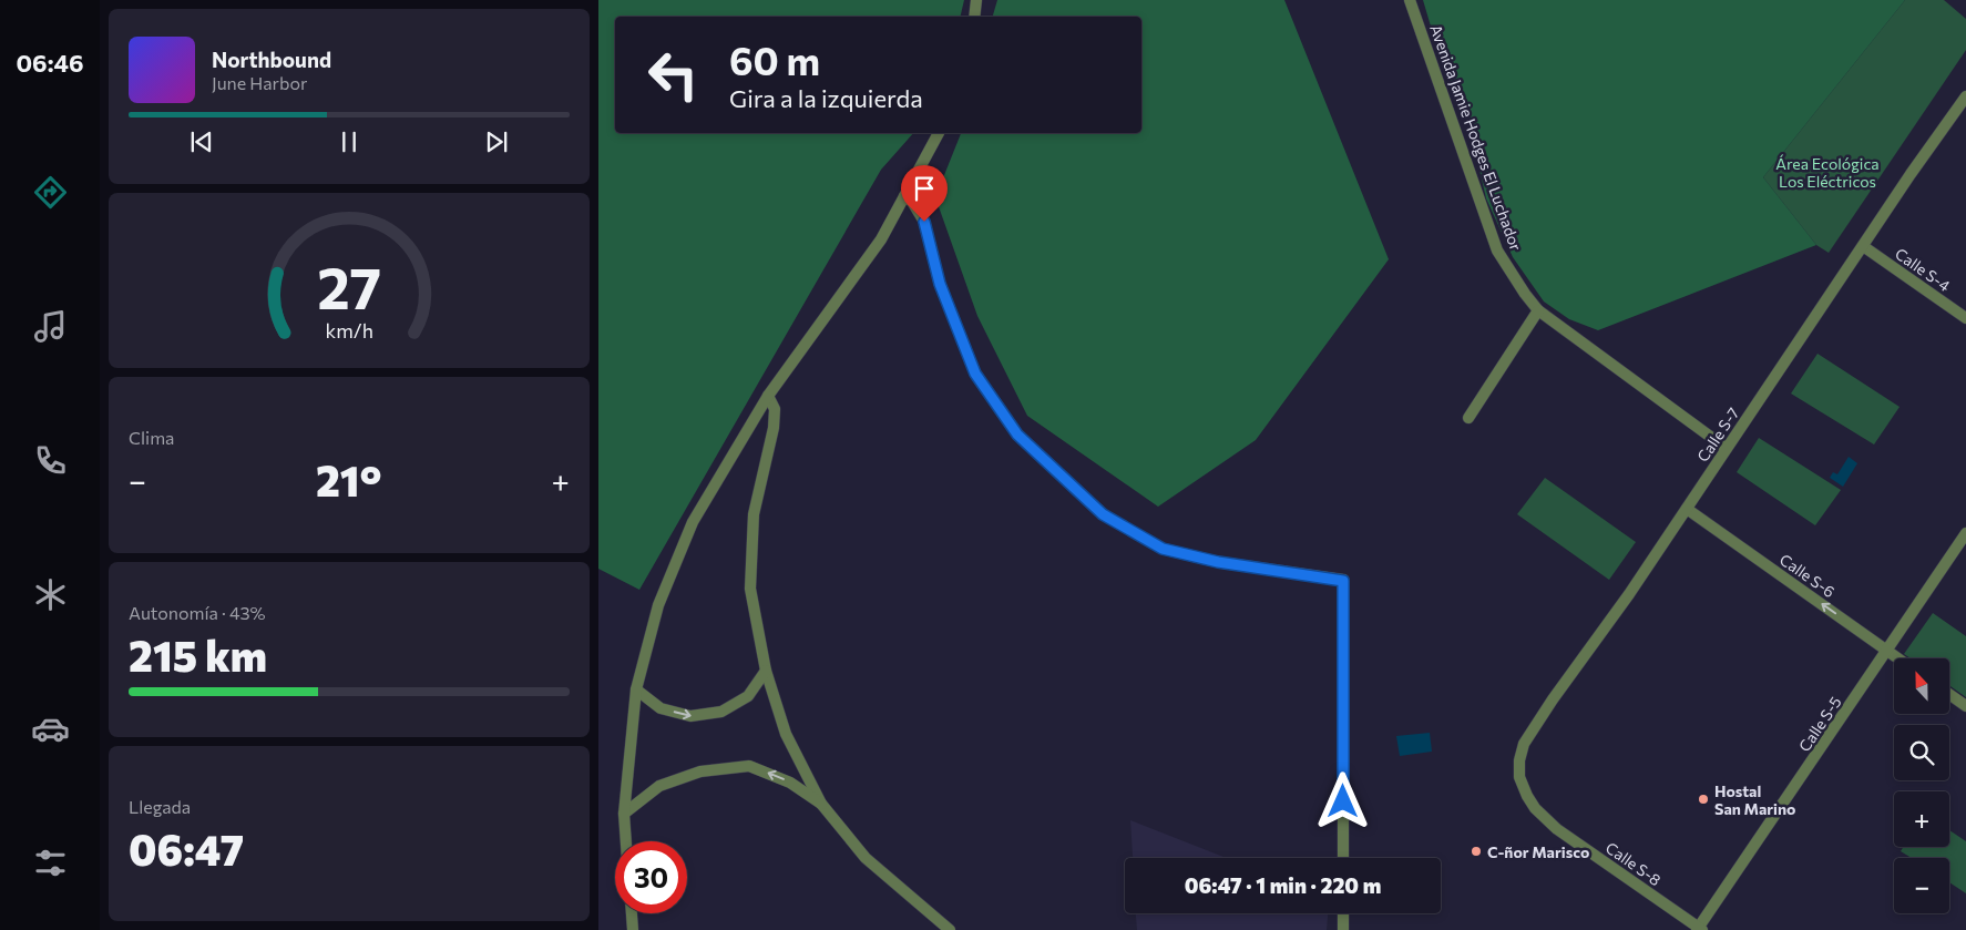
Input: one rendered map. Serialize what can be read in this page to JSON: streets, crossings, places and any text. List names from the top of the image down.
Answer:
{
  "streets": {
    "street": [
      "Avenida Jamie Hodges El Luchador",
      "Calle S-4",
      "Calle S-7",
      "Calle S-6",
      "Calle S-5",
      "Calle S-8"
    ]
  },
  "crossings": [
    ["Calle S-4", "Calle S-7"],
    ["Calle S-7", "Calle S-6"],
    ["Calle S-7", "Calle S-8"],
    ["Calle S-6", "Calle S-5"],
    ["Calle S-5", "Calle S-8"]
  ],
  "one_way": ["Calle S-6"],
  "parks": ["Área Ecológica Los Eléctricos"],
  "places": ["Hostal San Marino", "C-ñor Marisco"],
  "north": "top",
  "page": {
    "tabs": "06:46",
    "turn": ["60 m", "Gira a la izquierda"],
    "song": ["Northbound", "June Harbor"],
    "tile": [
      "Clima",
      ["Autonomía · 43%", "215 km"],
      ["Llegada", "06:47"]
    ],
    "heat": ["−", "21°", "+"],
    "map_buttons": ["+", "−"],
    "limit": "30",
    "trip": "06:47 · 1 min · 220 m",
    "gauge": ["27", "km/h"]
  }
}
